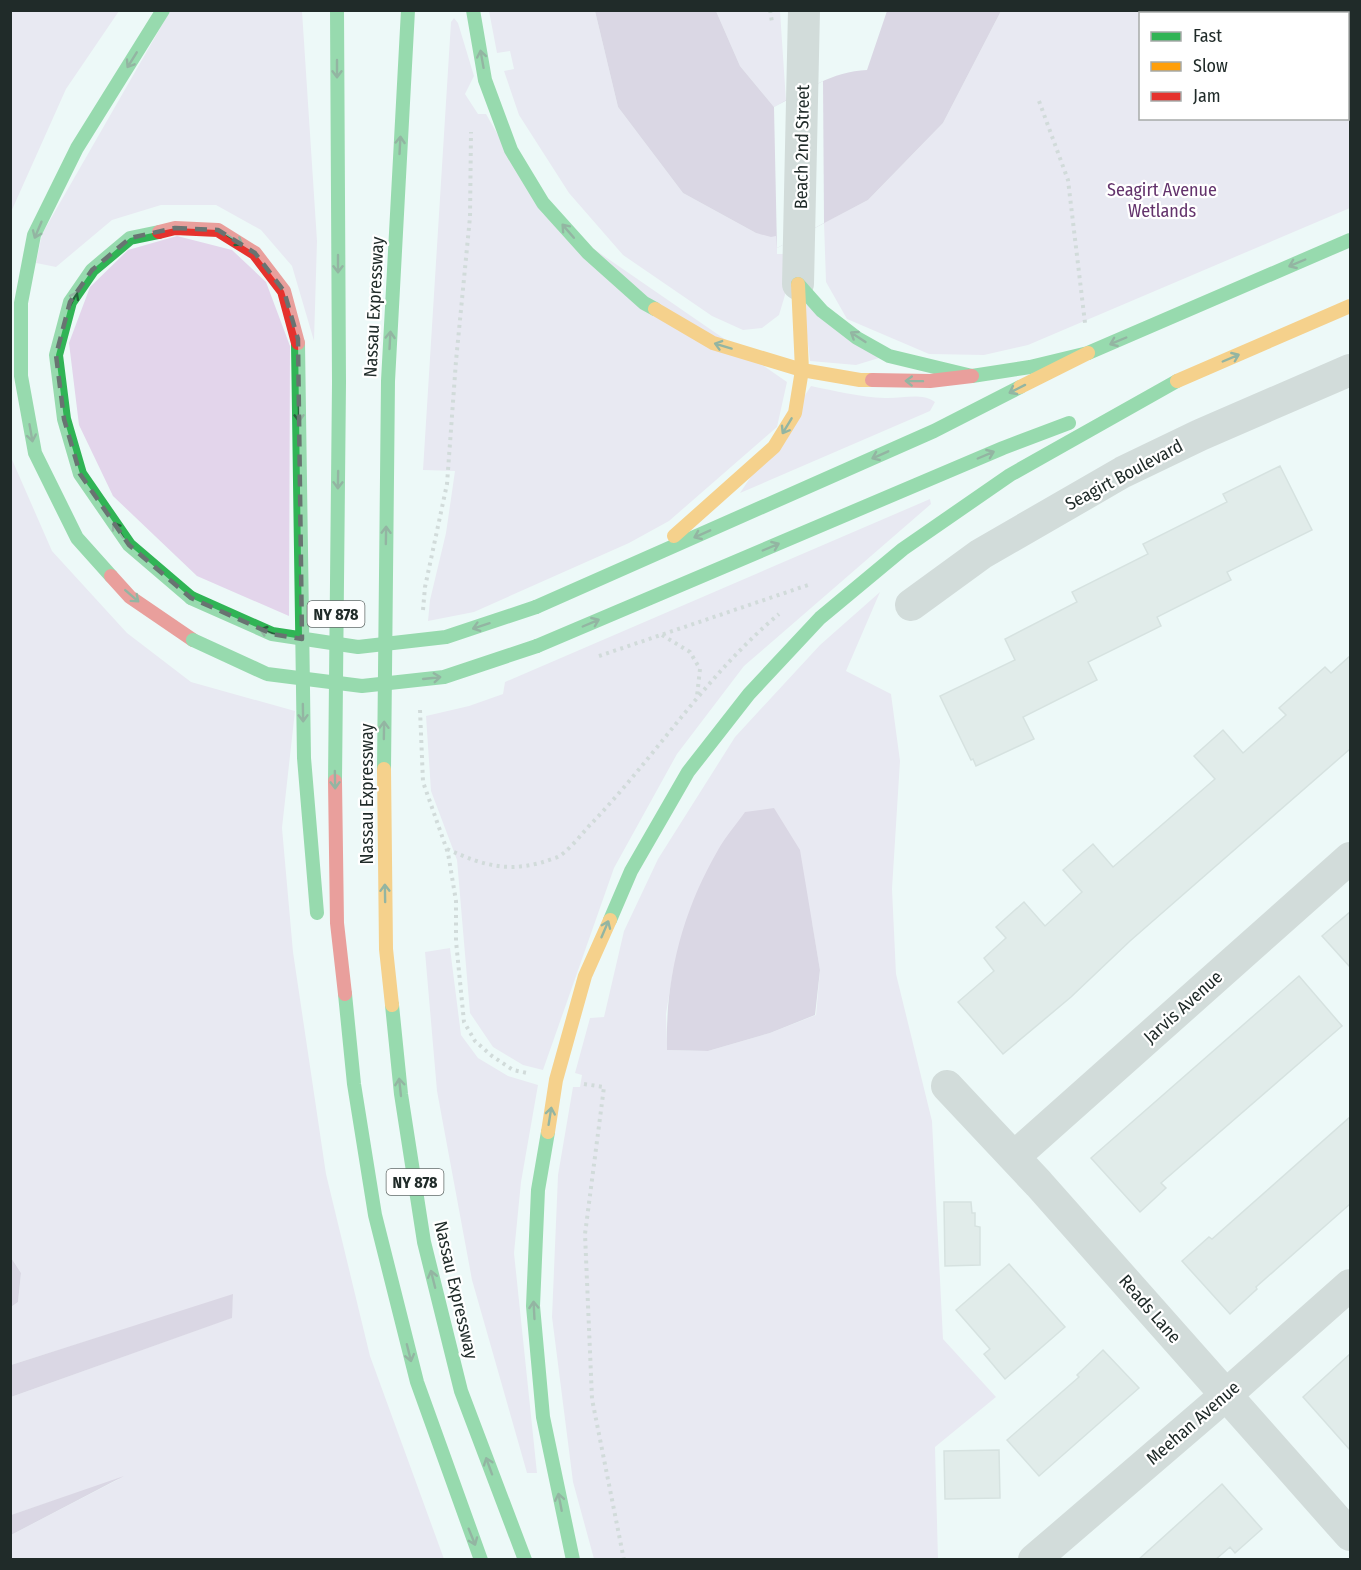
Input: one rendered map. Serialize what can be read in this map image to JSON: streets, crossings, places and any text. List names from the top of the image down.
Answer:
{
  "streets": {
    "main road": ["Nassau Expressway", "NY 878"],
    "street": [
      "Beach 2nd Street",
      "Seagirt Boulevard",
      "Jarvis Avenue",
      "Reads Lane",
      "Meehan Avenue"
    ]
  },
  "crossings": [
    ["Jarvis Avenue", "Reads Lane"],
    ["Reads Lane", "Meehan Avenue"]
  ],
  "parks": ["Seagirt Avenue Wetlands"],
  "legend": ["Fast", "Slow", "Jam"]
}
